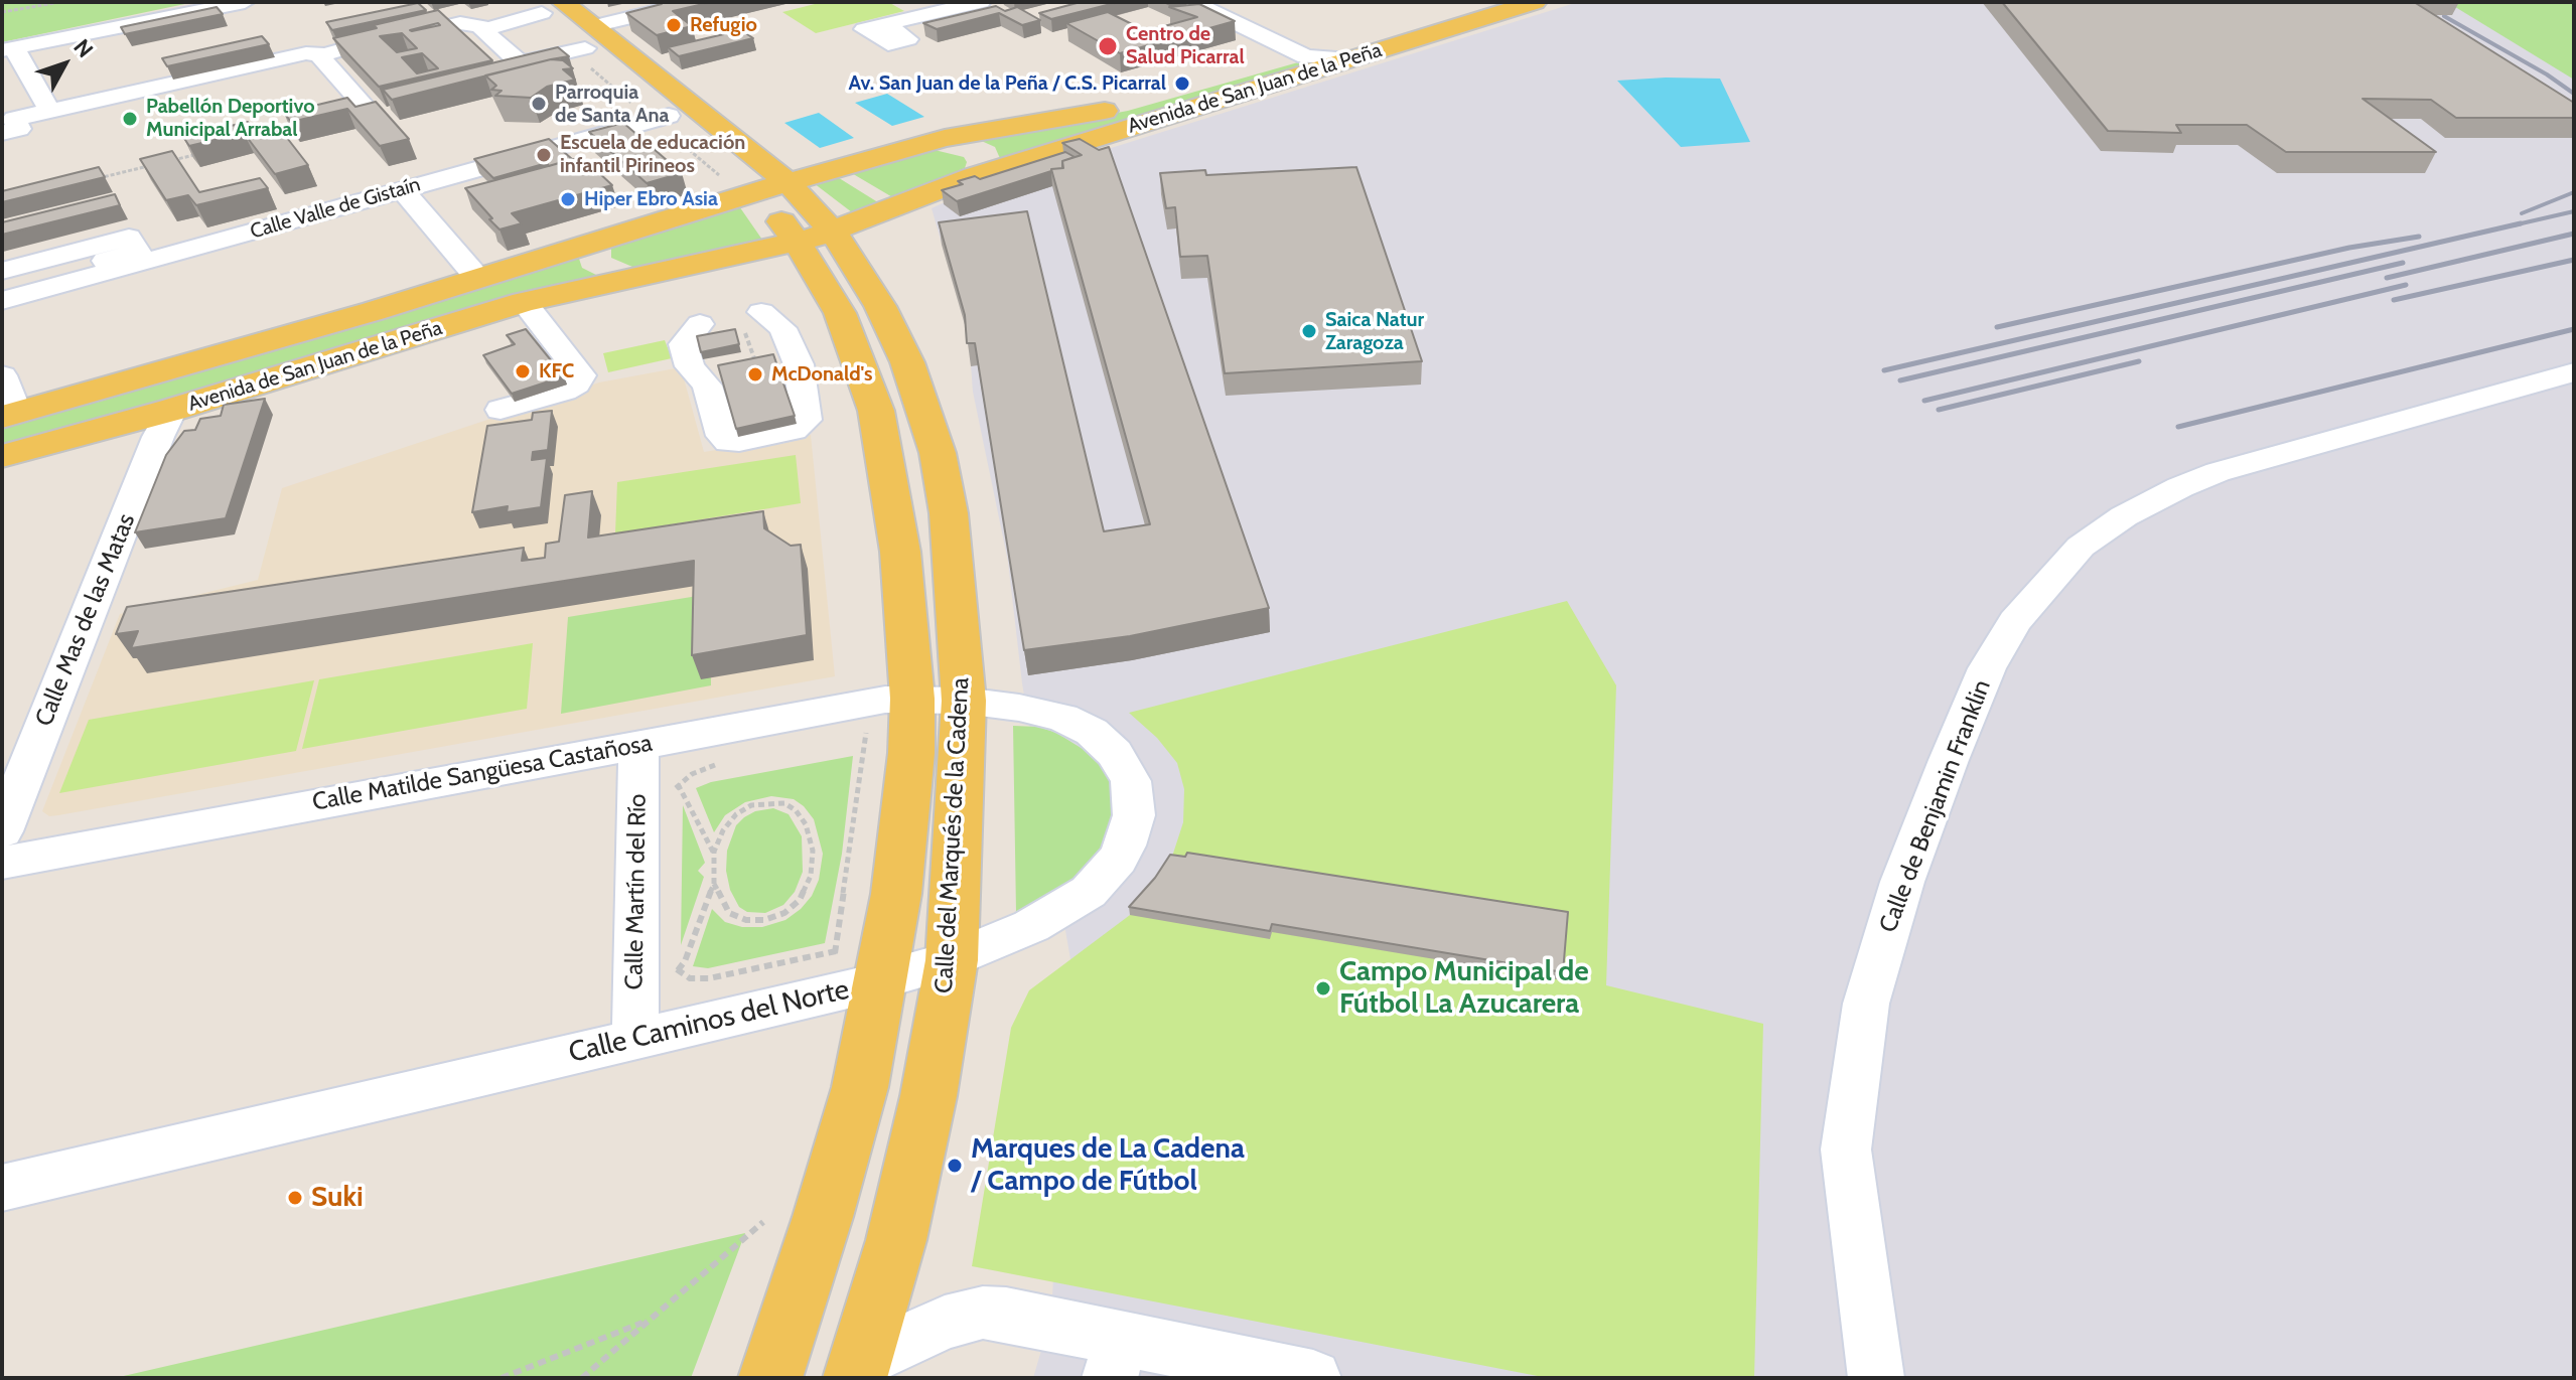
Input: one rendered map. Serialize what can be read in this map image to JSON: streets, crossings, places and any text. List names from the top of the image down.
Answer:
{
  "streets": {
    "main road": ["Avenida de San Juan de la Peña", "Calle del Marqués de la Cadena"],
    "street": [
      "Calle Valle de Gistaín",
      "Calle Mas de las Matas",
      "Calle Matilde Sangüesa Castañosa",
      "Calle de Benjamin Franklin",
      "Calle Martín del Río",
      "Calle Caminos del Norte"
    ]
  },
  "crossings": [
    ["Avenida de San Juan de la Peña", "Calle Mas de las Matas"],
    ["Avenida de San Juan de la Peña", "Calle del Marqués de la Cadena"],
    ["Calle Valle de Gistaín", "Calle del Marqués de la Cadena"],
    ["Calle Matilde Sangüesa Castañosa", "Calle del Marqués de la Cadena"],
    ["Calle Matilde Sangüesa Castañosa", "Calle Martín del Río"],
    ["Calle Matilde Sangüesa Castañosa", "Calle Caminos del Norte"],
    ["Calle del Marqués de la Cadena", "Calle Caminos del Norte"],
    ["Calle Martín del Río", "Calle Caminos del Norte"]
  ],
  "places": [
    "Refugio",
    "Centro de Salud Picarral",
    "Av. San Juan de la Peña / C.S. Picarral",
    "Parroquia de Santa Ana",
    "Pabellón Deportivo Municipal Arrabal",
    "Escuela de educación infantil Pirineos",
    "Hiper Ebro Asia",
    "Saica Natur Zaragoza",
    "KFC",
    "McDonald's",
    "Campo Municipal de Fútbol La Azucarera",
    "Marques de La Cadena / Campo de Fútbol",
    "Suki"
  ],
  "north": "top right"
}
